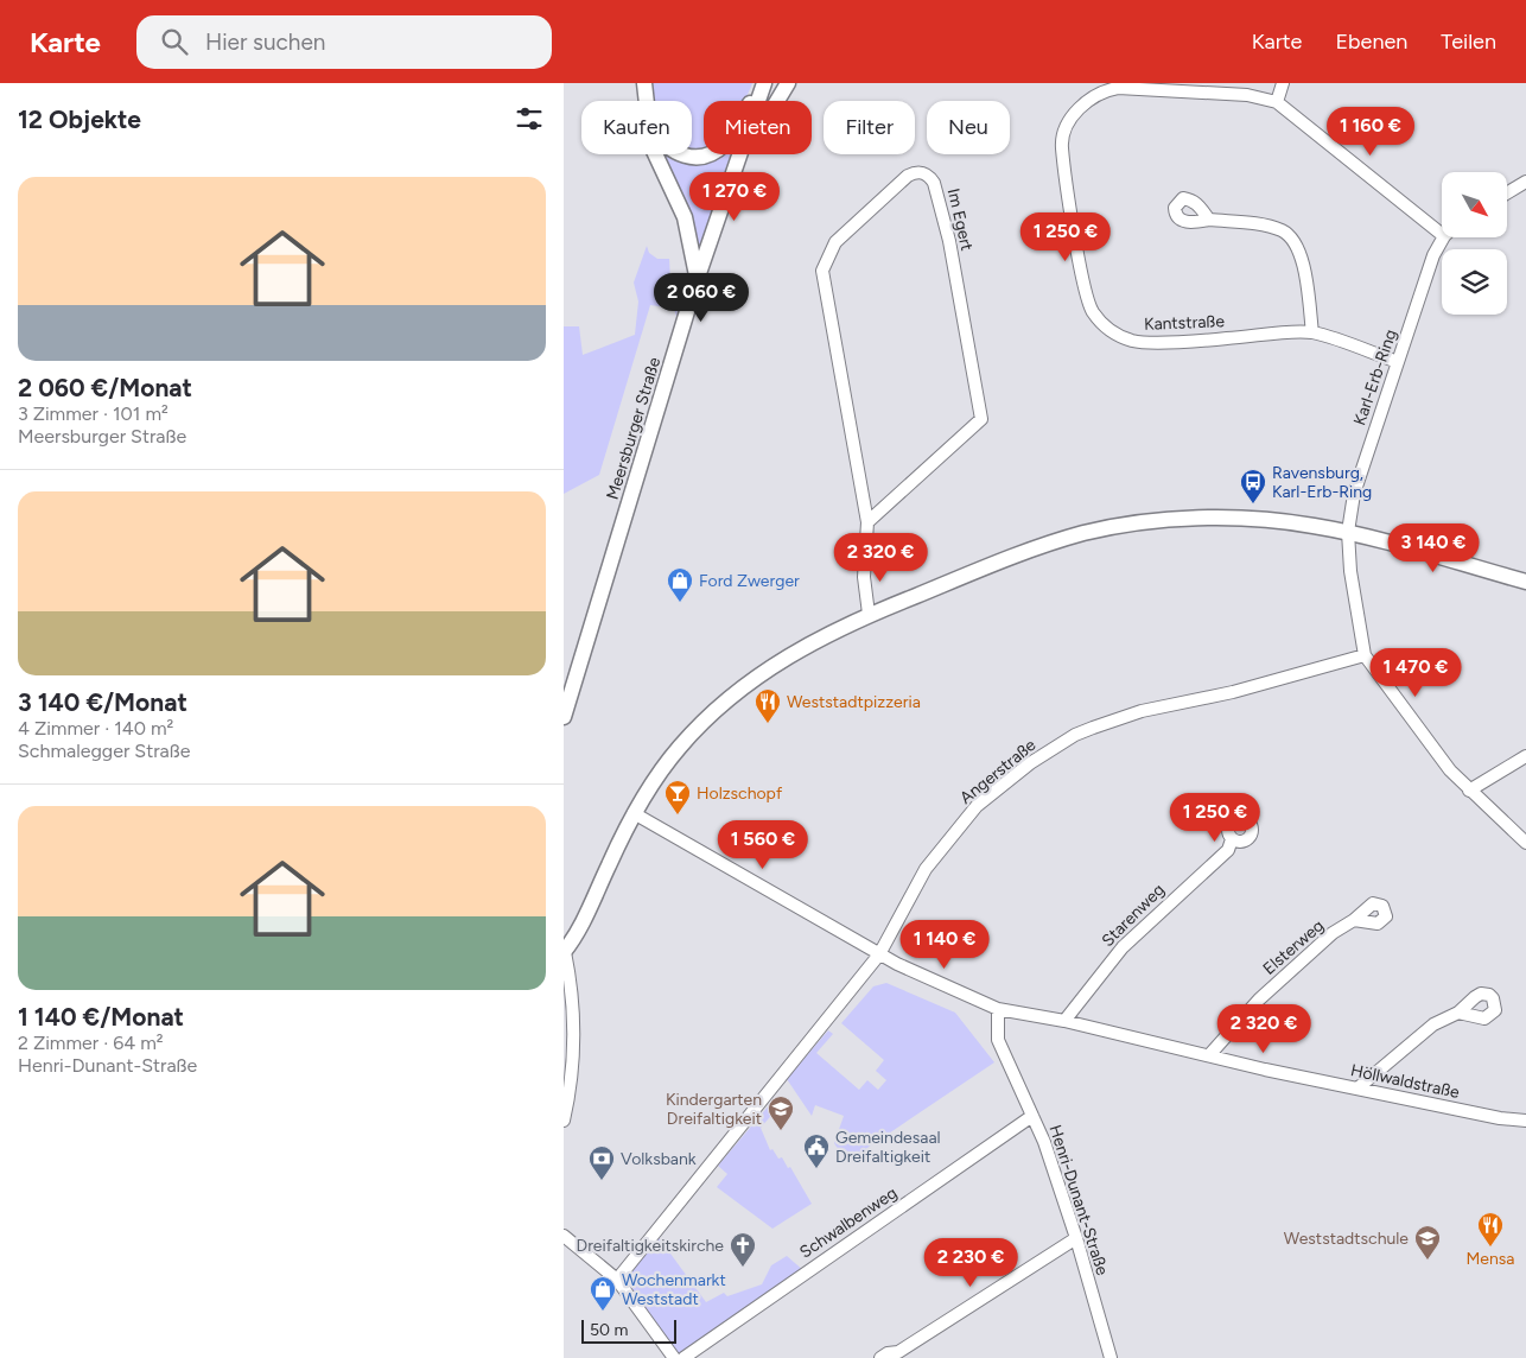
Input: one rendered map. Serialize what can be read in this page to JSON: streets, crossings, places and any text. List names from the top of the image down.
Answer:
{
  "streets": {
    "street": [
      "Im Egert",
      "Kantstraße",
      "Karl-Erb-Ring",
      "Meersburger Straße",
      "Angerstraße",
      "Starenweg",
      "Elsterweg",
      "Höllwaldstraße",
      "Henri-Dunant-Straße",
      "Schwalbenweg"
    ]
  },
  "crossings": [
    ["Kantstraße", "Karl-Erb-Ring"],
    ["Karl-Erb-Ring", "Angerstraße"],
    ["Starenweg", "Höllwaldstraße"],
    ["Elsterweg", "Höllwaldstraße"],
    ["Höllwaldstraße", "Henri-Dunant-Straße"],
    ["Henri-Dunant-Straße", "Schwalbenweg"]
  ],
  "places": {
    "bus stop": ["Ravensburg, Karl-Erb-Ring"],
    "shop": ["Ford Zwerger", "Wochenmarkt Weststadt"],
    "restaurant": ["Weststadtpizzeria", "Mensa"],
    "bar": ["Holzschopf"],
    "school or university": ["Kindergarten Dreifaltigkeit", "Weststadtschule"],
    "public building": ["Gemeindesaal Dreifaltigkeit"],
    "bank": ["Volksbank"],
    "church": ["Dreifaltigkeitskirche"]
  },
  "scale_bar": "50 m",
  "north": "bottom right",
  "page": {
    "header": "Karte",
    "search": "Hier suchen",
    "nav": ["Karte", "Ebenen", "Teilen"],
    "heading": "12 Objekte",
    "chip": [
      "Kaufen",
      "Mieten",
      "Filter",
      "Neu"
    ],
    "price": [
      "1 160 €",
      "1 270 €",
      "1 250 €",
      "2 060 €",
      "3 140 €",
      "2 320 €",
      "1 470 €",
      "1 250 €",
      "1 560 €",
      "1 140 €",
      "2 320 €",
      "2 230 €"
    ],
    "list": [
      {
        "name": "2 060 €/Monat",
        "note": "3 Zimmer · 101 m² · Meersburger Straße"
      },
      {
        "name": "3 140 €/Monat",
        "note": "4 Zimmer · 140 m² · Schmalegger Straße"
      },
      {
        "name": "1 140 €/Monat",
        "note": "2 Zimmer · 64 m² · Henri-Dunant-Straße"
      }
    ],
    "scale": "50 m"
  }
}
